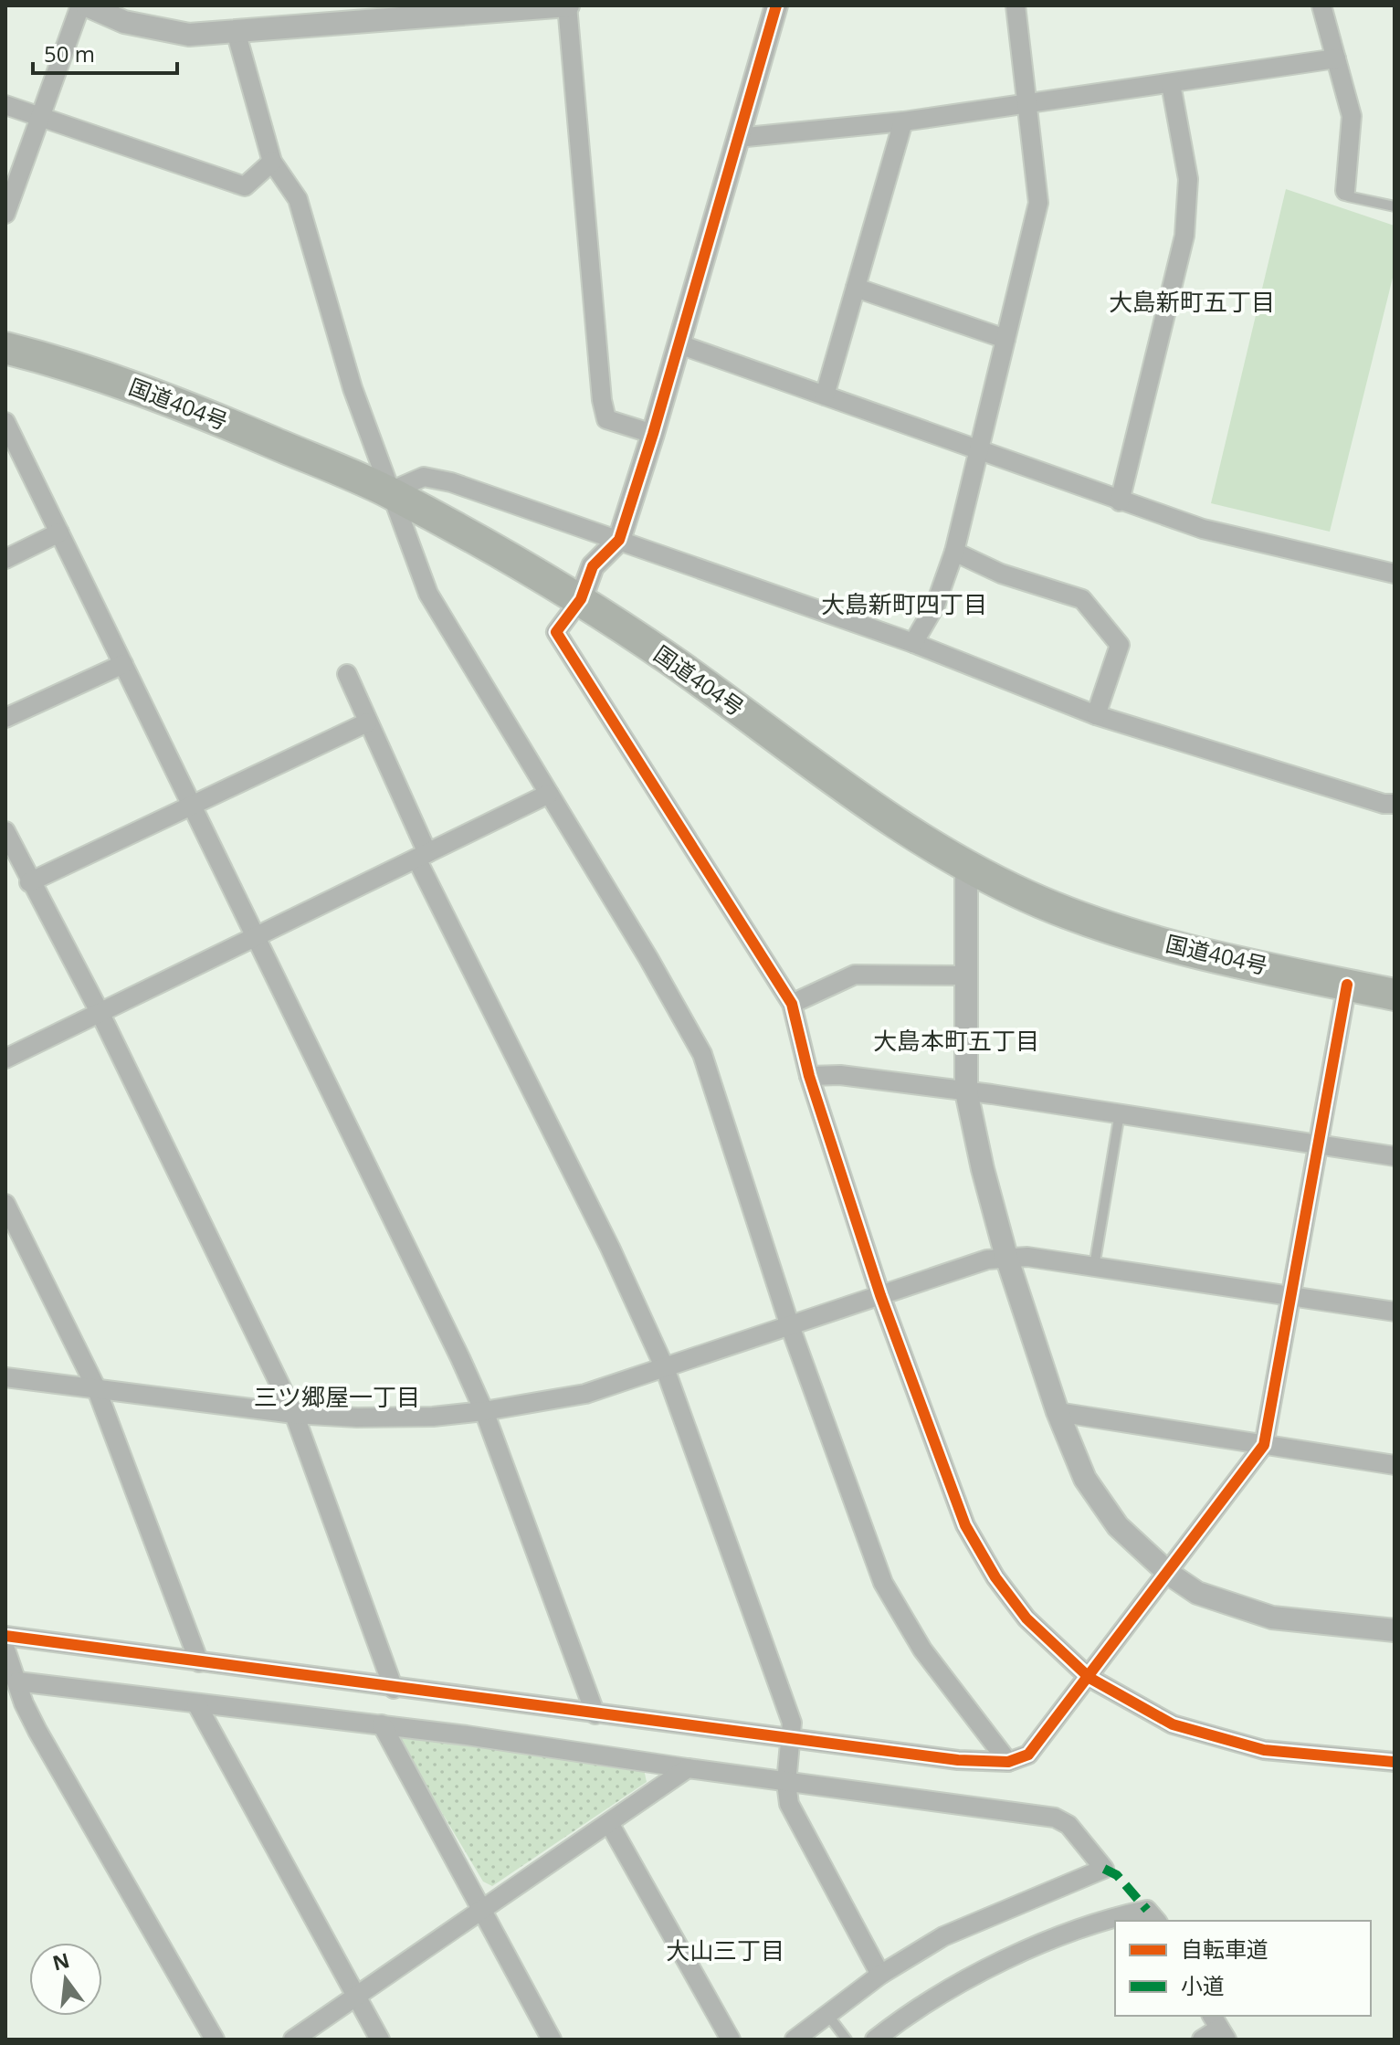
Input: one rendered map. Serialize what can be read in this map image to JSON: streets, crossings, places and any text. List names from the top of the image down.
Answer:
{
  "streets": {
    "highway": ["国道404号"]
  },
  "districts": [
    "大島新町五丁目",
    "大島新町四丁目",
    "大島本町五丁目",
    "三ツ郷屋一丁目",
    "大山三丁目"
  ],
  "legend": ["自転車道", "小道"],
  "scale_bar": "50 m",
  "north": "top"
}
